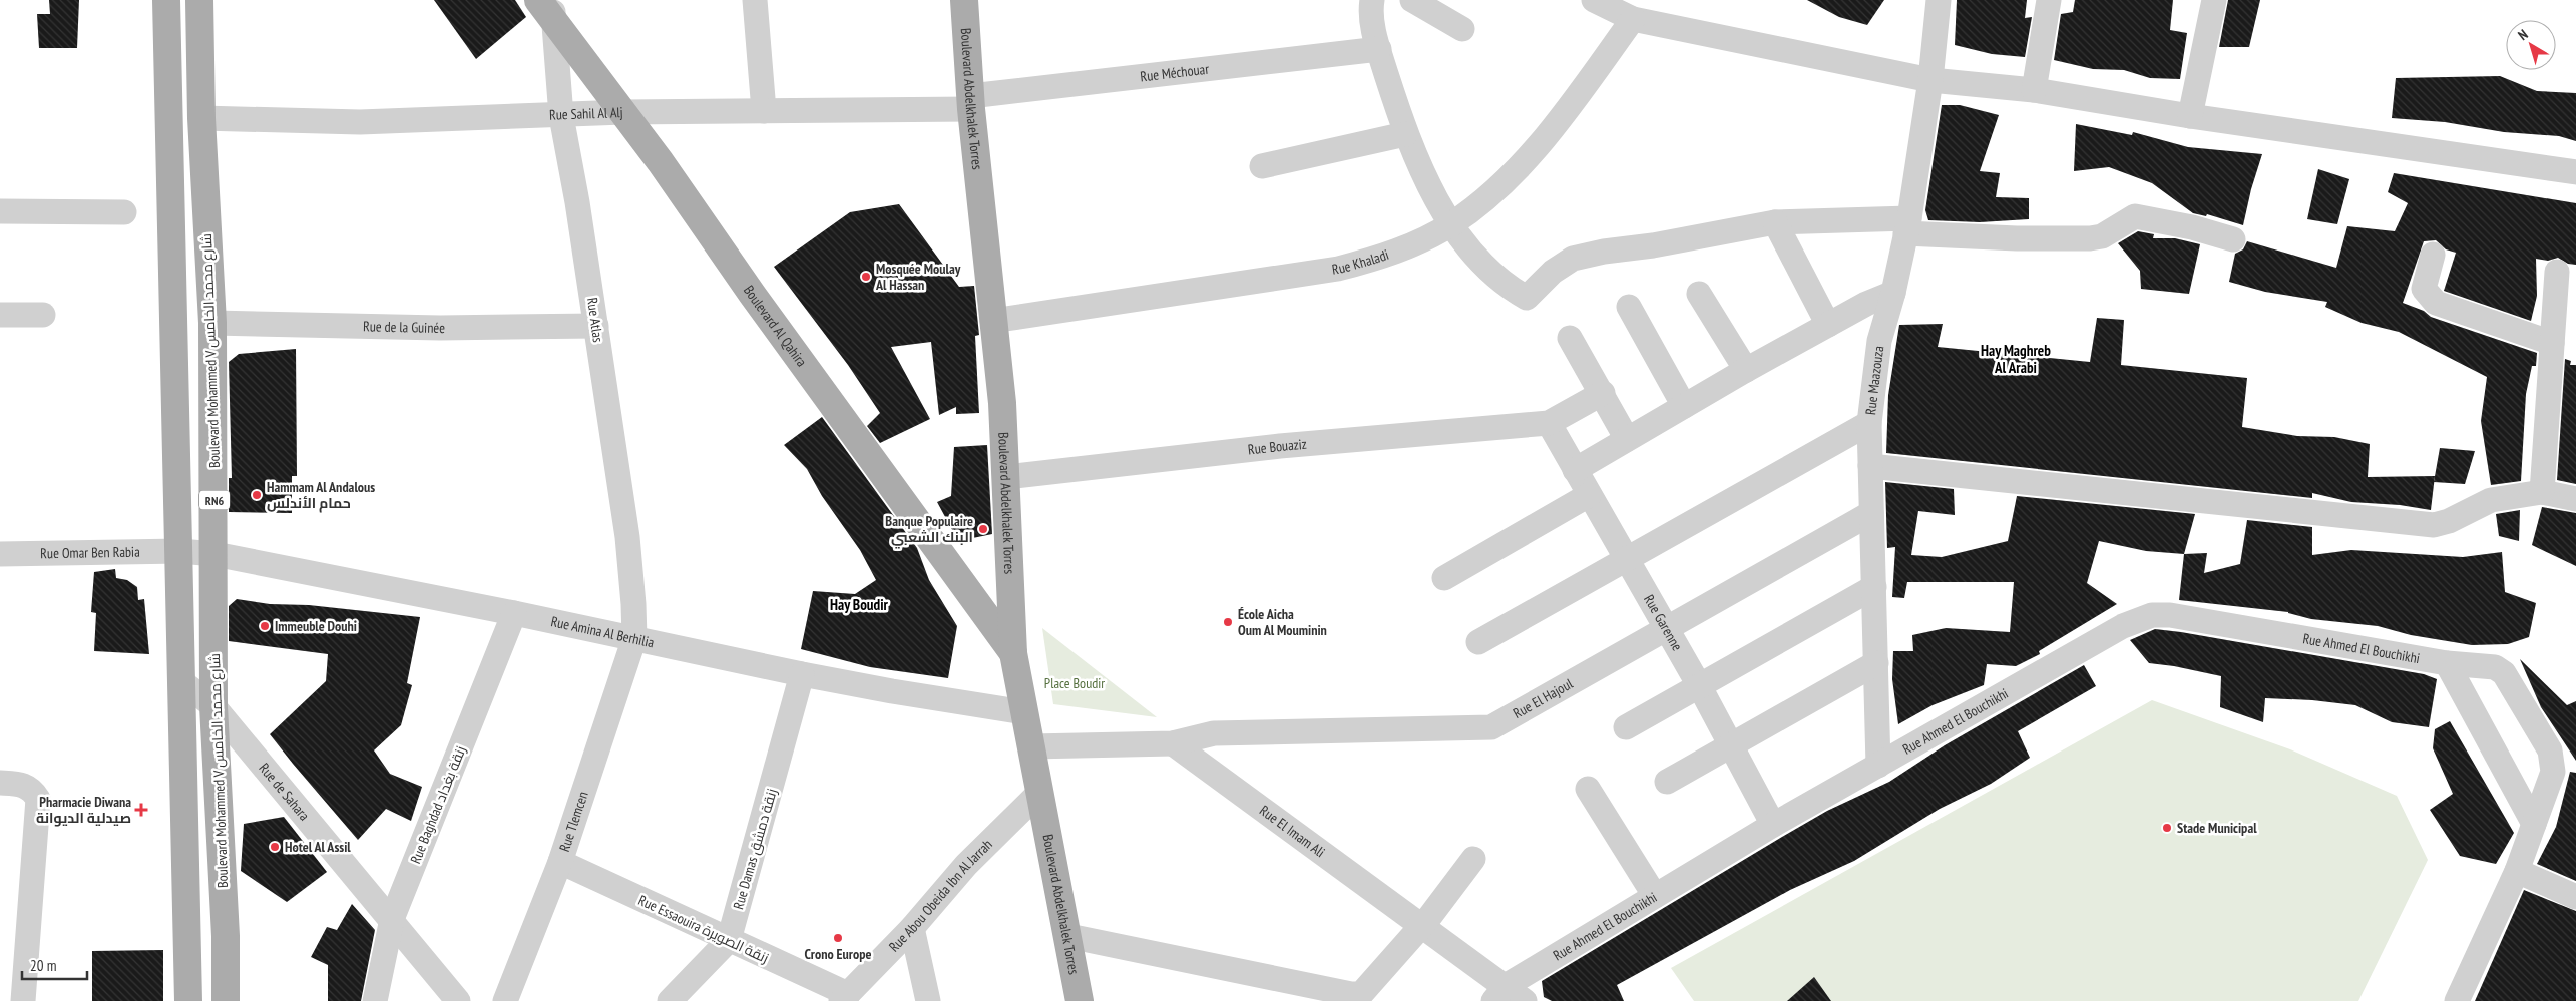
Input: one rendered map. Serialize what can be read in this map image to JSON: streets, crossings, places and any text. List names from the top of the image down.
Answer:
{
  "streets": {
    "main road": [
      "Boulevard Abdelkhalek Torres",
      "Boulevard Al Qahira",
      "Boulevard Mohammed V شارع محمد الخامس",
      "RN6"
    ],
    "street": [
      "Rue Méchouar",
      "Rue Sahil Al Alj",
      "Rue Khaladi",
      "Rue Atlas",
      "Rue de la Guinée",
      "Rue Maazouza",
      "Rue Bouaziz",
      "Rue Omar Ben Rabia",
      "Rue Garenne",
      "Rue Amina Al Berhilia",
      "Rue Ahmed El Bouchikhi",
      "Rue El Hajoul",
      "Rue de Sahara",
      "Rue Baghdad زنقة بغداد",
      "Rue Tlemcen",
      "Rue El Imam Ali",
      "Rue Damas زنقة دمشق",
      "Rue Abou Obeida Ibn Al Jarrah",
      "Rue Essaouira زنقة الصويرة"
    ]
  },
  "crossings": [
    ["Rue Méchouar", "Boulevard Abdelkhalek Torres"],
    ["Rue Méchouar", "Rue Sahil Al Alj"],
    ["Boulevard Abdelkhalek Torres", "Rue Sahil Al Alj"],
    ["Boulevard Abdelkhalek Torres", "Rue Khaladi"],
    ["Boulevard Abdelkhalek Torres", "Boulevard Al Qahira"],
    ["Boulevard Abdelkhalek Torres", "Rue Bouaziz"],
    ["Boulevard Abdelkhalek Torres", "Rue Amina Al Berhilia"],
    ["Boulevard Abdelkhalek Torres", "Rue Abou Obeida Ibn Al Jarrah"],
    ["Rue Sahil Al Alj", "Rue Atlas"],
    ["Rue Sahil Al Alj", "Boulevard Al Qahira"],
    ["Rue Sahil Al Alj", "Boulevard Mohammed V شارع محمد الخامس"],
    ["Rue Atlas", "Rue de la Guinée"],
    ["Rue Atlas", "Boulevard Al Qahira"],
    ["Rue Atlas", "Rue Amina Al Berhilia"],
    ["Rue Atlas", "Rue Tlemcen"],
    ["Rue de la Guinée", "Boulevard Mohammed V شارع محمد الخامس"],
    ["Boulevard Mohammed V شارع محمد الخامس", "Rue Amina Al Berhilia"],
    ["Boulevard Mohammed V شارع محمد الخامس", "Rue de Sahara"],
    ["Rue Maazouza", "Rue Ahmed El Bouchikhi"],
    ["Rue Maazouza", "Rue El Hajoul"],
    ["Rue Bouaziz", "Rue Garenne"],
    ["RN6", "Rue Omar Ben Rabia"],
    ["RN6", "Rue Amina Al Berhilia"],
    ["RN6", "Rue de Sahara"],
    ["Rue Omar Ben Rabia", "Rue Amina Al Berhilia"],
    ["Rue Garenne", "Rue Ahmed El Bouchikhi"],
    ["Rue Garenne", "Rue El Hajoul"],
    ["Rue Amina Al Berhilia", "Rue Baghdad زنقة بغداد"],
    ["Rue Amina Al Berhilia", "Rue Tlemcen"],
    ["Rue Amina Al Berhilia", "Rue Damas زنقة دمشق"],
    ["Rue Ahmed El Bouchikhi", "Rue El Imam Ali"],
    ["Rue El Hajoul", "Rue El Imam Ali"],
    ["Rue de Sahara", "Rue Baghdad زنقة بغداد"],
    ["Rue Tlemcen", "Rue Essaouira زنقة الصويرة"],
    ["Rue Damas زنقة دمشق", "Rue Essaouira زنقة الصويرة"],
    ["Rue Abou Obeida Ibn Al Jarrah", "Rue Essaouira زنقة الصويرة"]
  ],
  "districts": ["Hay Maghreb Al Arabi", "Hay Boudir"],
  "parks": ["Place Boudir"],
  "places": {
    "other": [
      "Mosquée Moulay Al Hassan",
      "Hammam Al Andalous حمام الأندلس",
      "Banque Populaire البنك الشعبي",
      "École Aicha Oum Al Mouminin",
      "Immeuble Douhi",
      "Stade Municipal",
      "Hotel Al Assil",
      "Crono Europe"
    ],
    "health": ["Pharmacie Diwana صيدلية الديوانة"]
  },
  "scale_bar": "20 m",
  "north": "top left"
}
